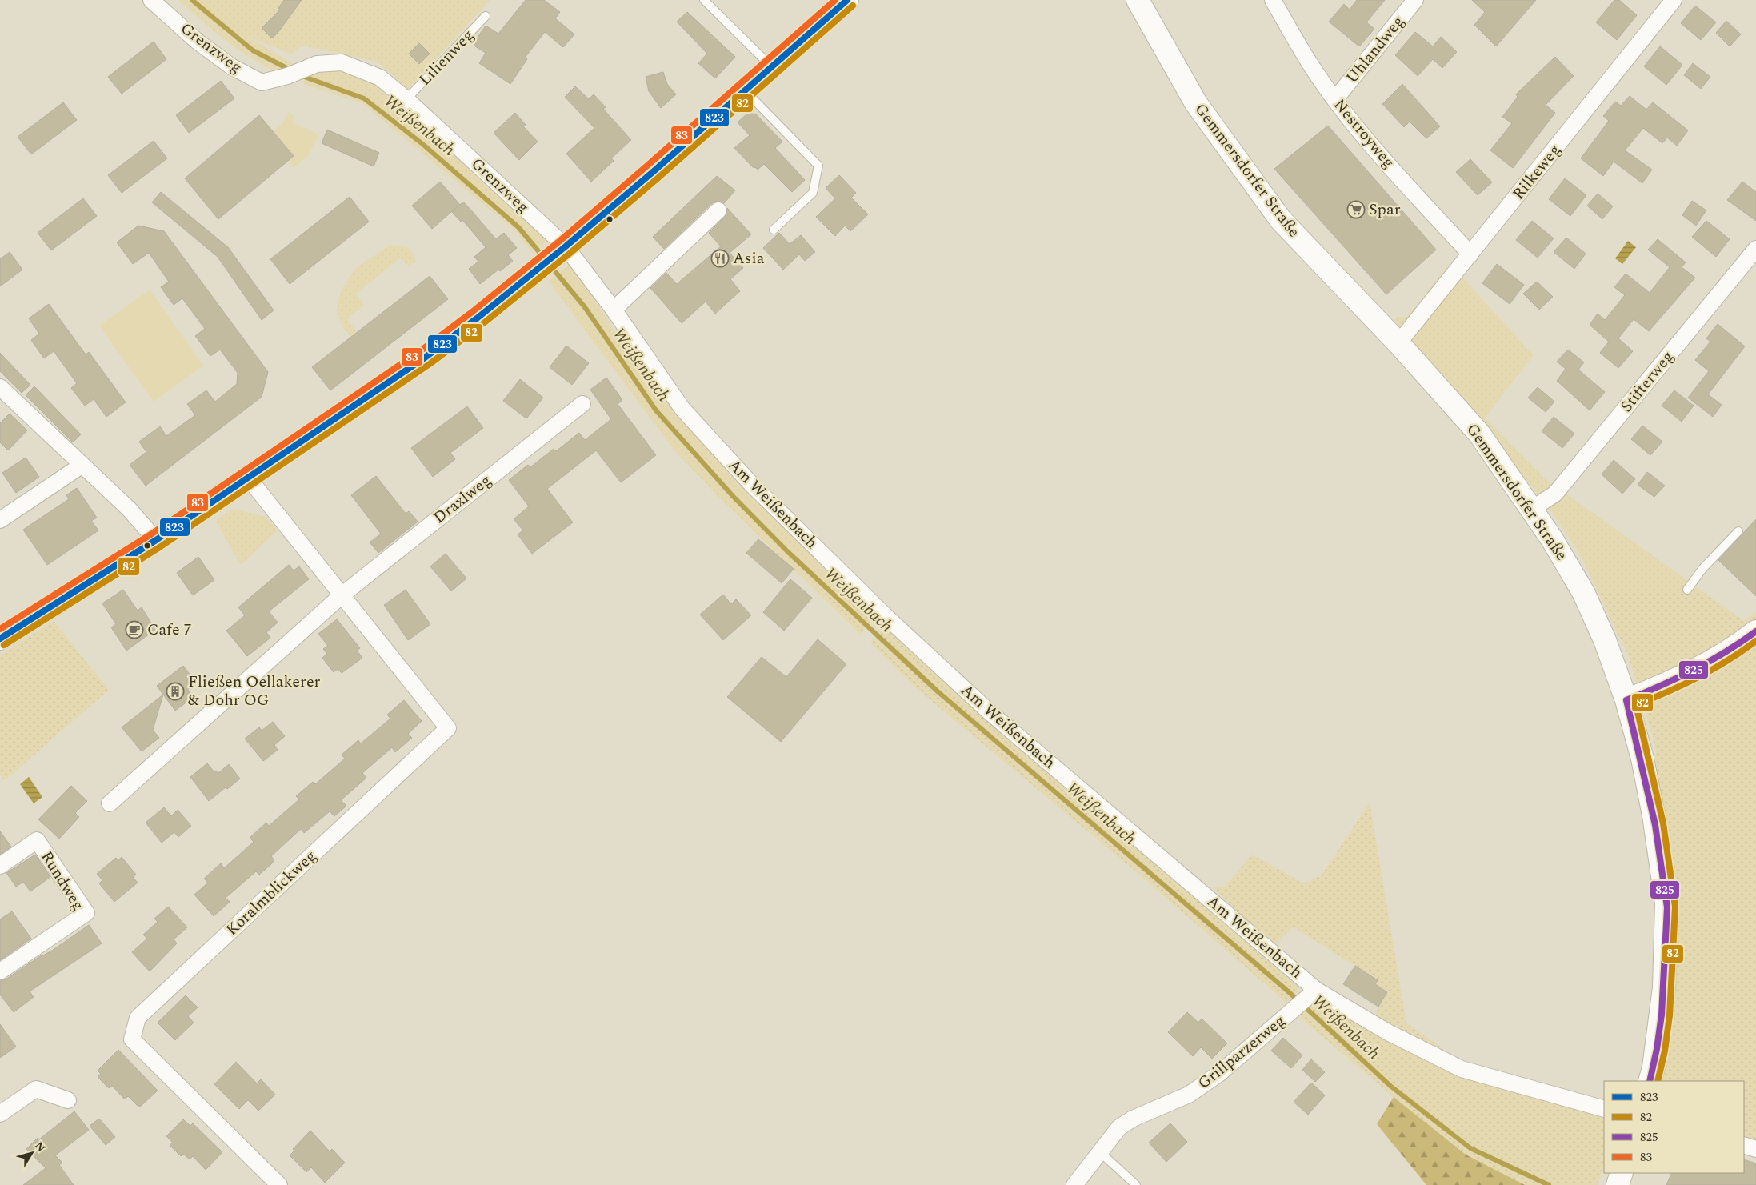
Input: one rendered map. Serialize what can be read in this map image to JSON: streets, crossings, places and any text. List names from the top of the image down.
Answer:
{
  "streets": {
    "main road": ["Gemmersdorfer Straße"],
    "street": [
      "Grenzweg",
      "Uhlandweg",
      "Nestroyweg",
      "Rilkeweg",
      "Stifterweg",
      "Draxlweg",
      "Am Weißenbach",
      "Rundweg",
      "Koralmblickweg",
      "Grillparzerweg"
    ],
    "lane": ["Lilienweg"]
  },
  "crossings": [
    ["Grenzweg", "Lilienweg"],
    ["Grenzweg", "Am Weißenbach"],
    ["Uhlandweg", "Nestroyweg"],
    ["Nestroyweg", "Rilkeweg"],
    ["Gemmersdorfer Straße", "Rilkeweg"],
    ["Gemmersdorfer Straße", "Stifterweg"],
    ["Draxlweg", "Koralmblickweg"],
    ["Am Weißenbach", "Grillparzerweg"]
  ],
  "water": ["Weißenbach"],
  "places": {
    "supermarket": ["Spar"],
    "restaurant": ["Asia"],
    "cafe": ["Cafe 7"],
    "building": ["Fließen Oellakerer & Dohr OG"]
  },
  "lines": [
    "transit line 823",
    "transit line 83",
    "transit line 82",
    "transit line 825"
  ],
  "legend": [
    "823",
    "82",
    "825",
    "83"
  ],
  "north": "top right"
}
